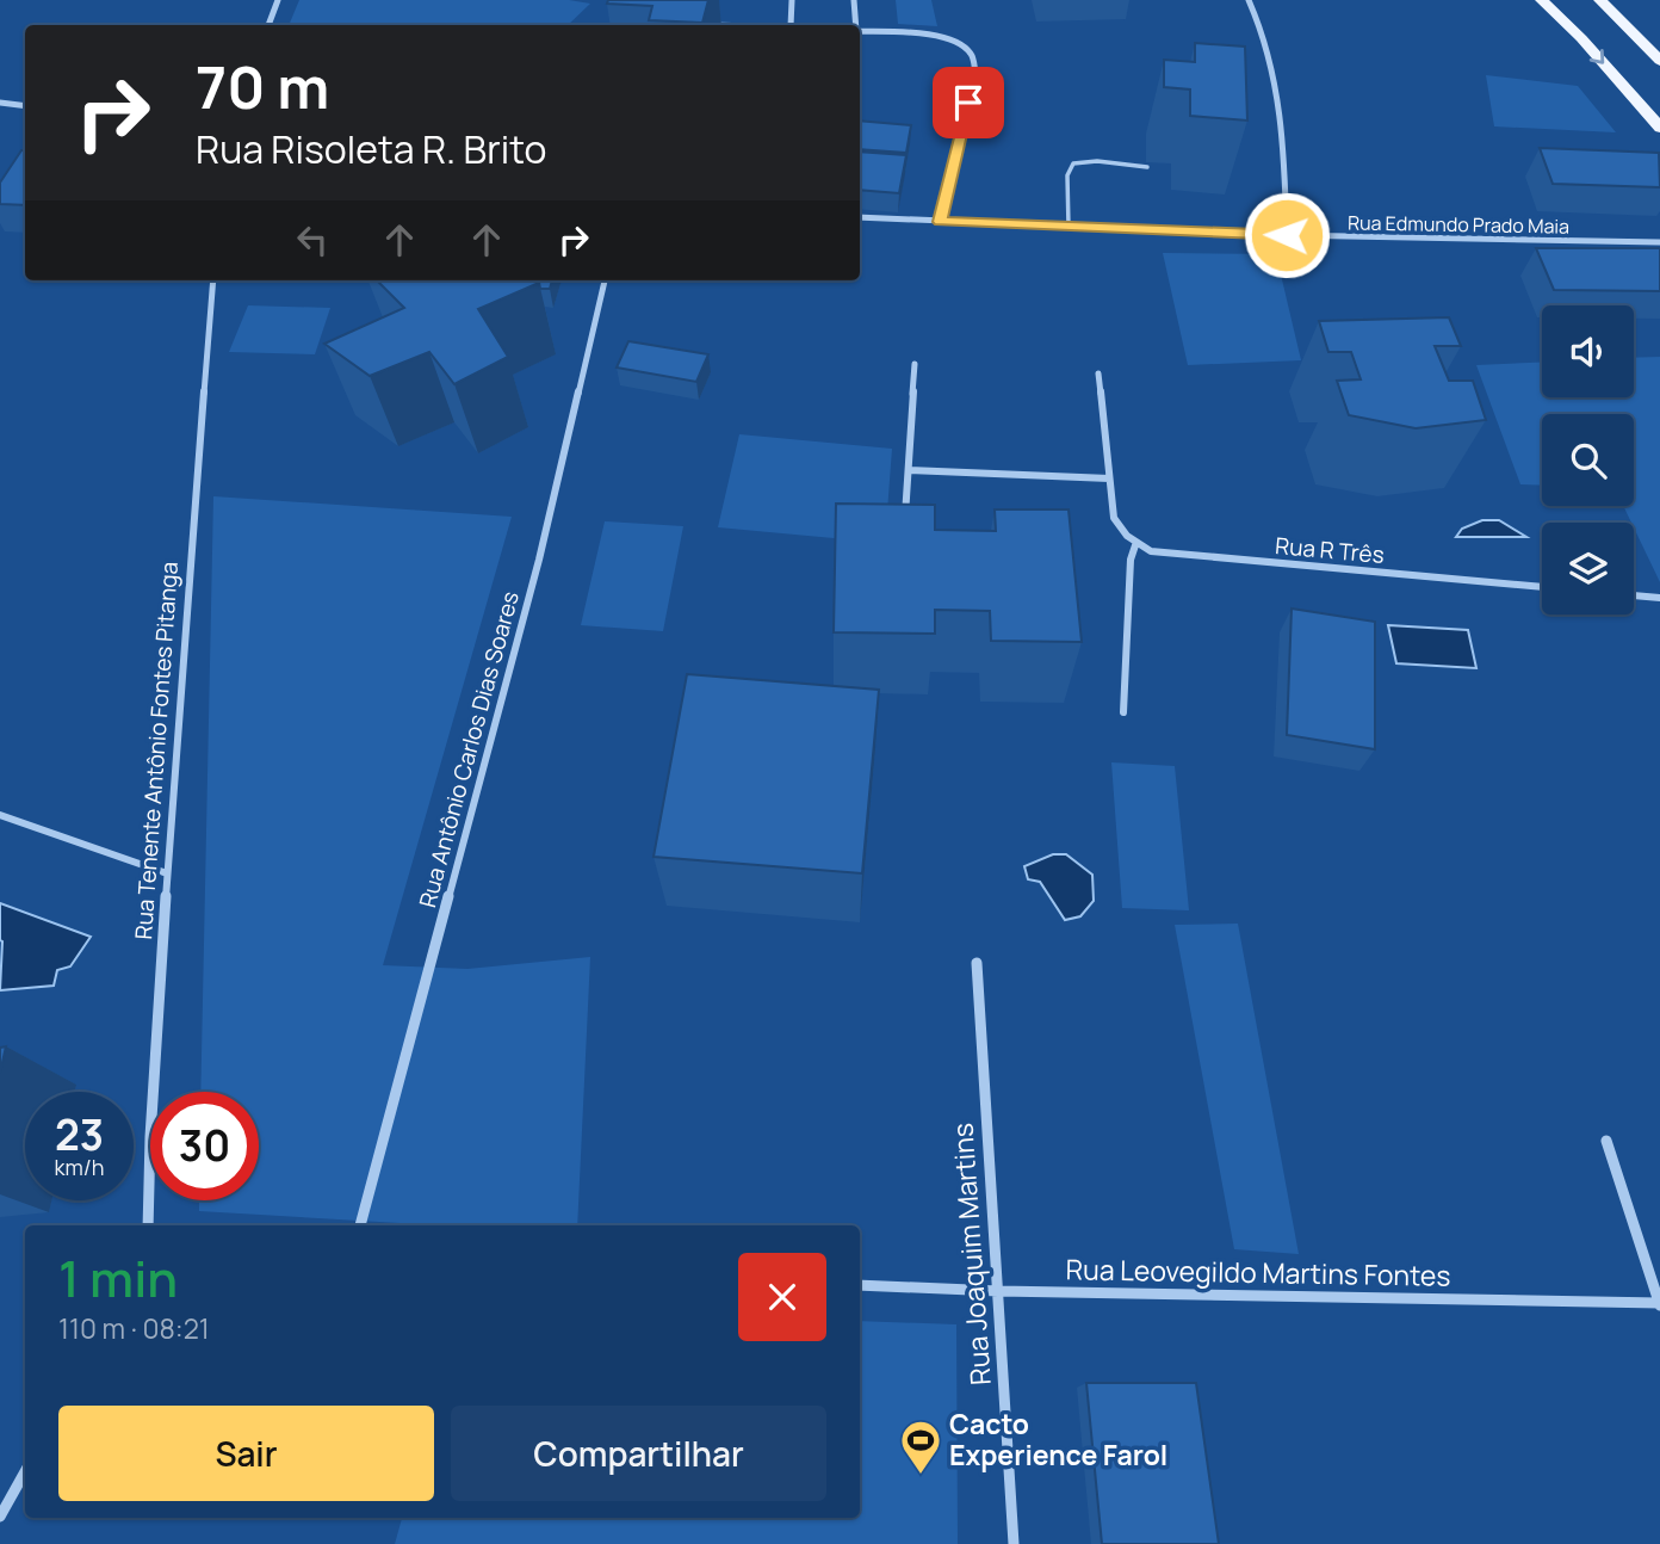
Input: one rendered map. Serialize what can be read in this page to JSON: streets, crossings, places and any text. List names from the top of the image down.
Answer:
{
  "streets": {
    "street": [
      "Rua Edmundo Prado Maia",
      "Rua R Três",
      "Rua Antônio Carlos Dias Soares",
      "Rua Tenente Antônio Fontes Pitanga",
      "Rua Joaquim Martins",
      "Rua Leovegildo Martins Fontes"
    ]
  },
  "crossings": [
    ["Rua Joaquim Martins", "Rua Leovegildo Martins Fontes"]
  ],
  "places": {
    "sports": ["Cacto Experience Farol"]
  },
  "page": {
    "turn": ["70 m", "Rua Risoleta R. Brito"],
    "speed": "23 km/h",
    "limit": "30",
    "heading": ["1 min", "110 m · 08:21"],
    "buttons": ["Sair", "Compartilhar"]
  }
}
